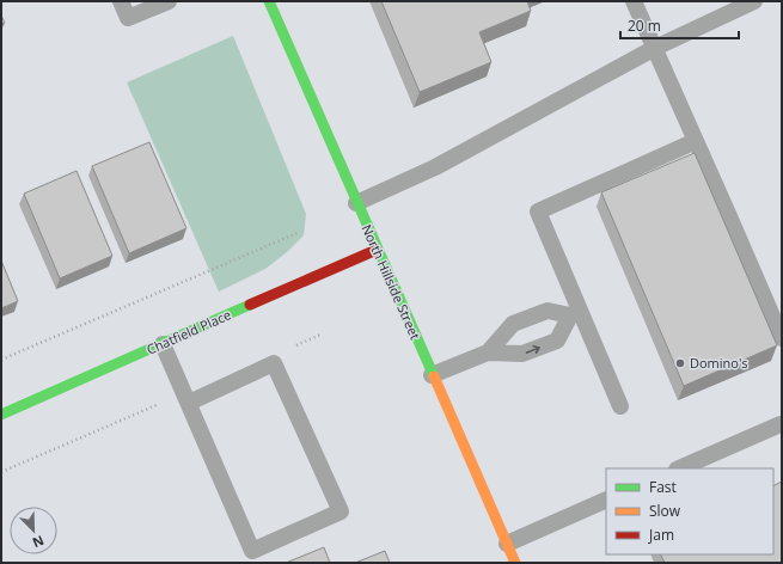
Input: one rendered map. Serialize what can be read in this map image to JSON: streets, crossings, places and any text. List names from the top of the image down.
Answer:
{
  "streets": {
    "main road": ["North Hillside Street", "Chatfield Place"]
  },
  "crossings": [
    ["North Hillside Street", "Chatfield Place"]
  ],
  "places": ["Domino's"],
  "legend": ["Fast", "Slow", "Jam"],
  "scale_bar": "20 m",
  "north": "bottom right"
}
